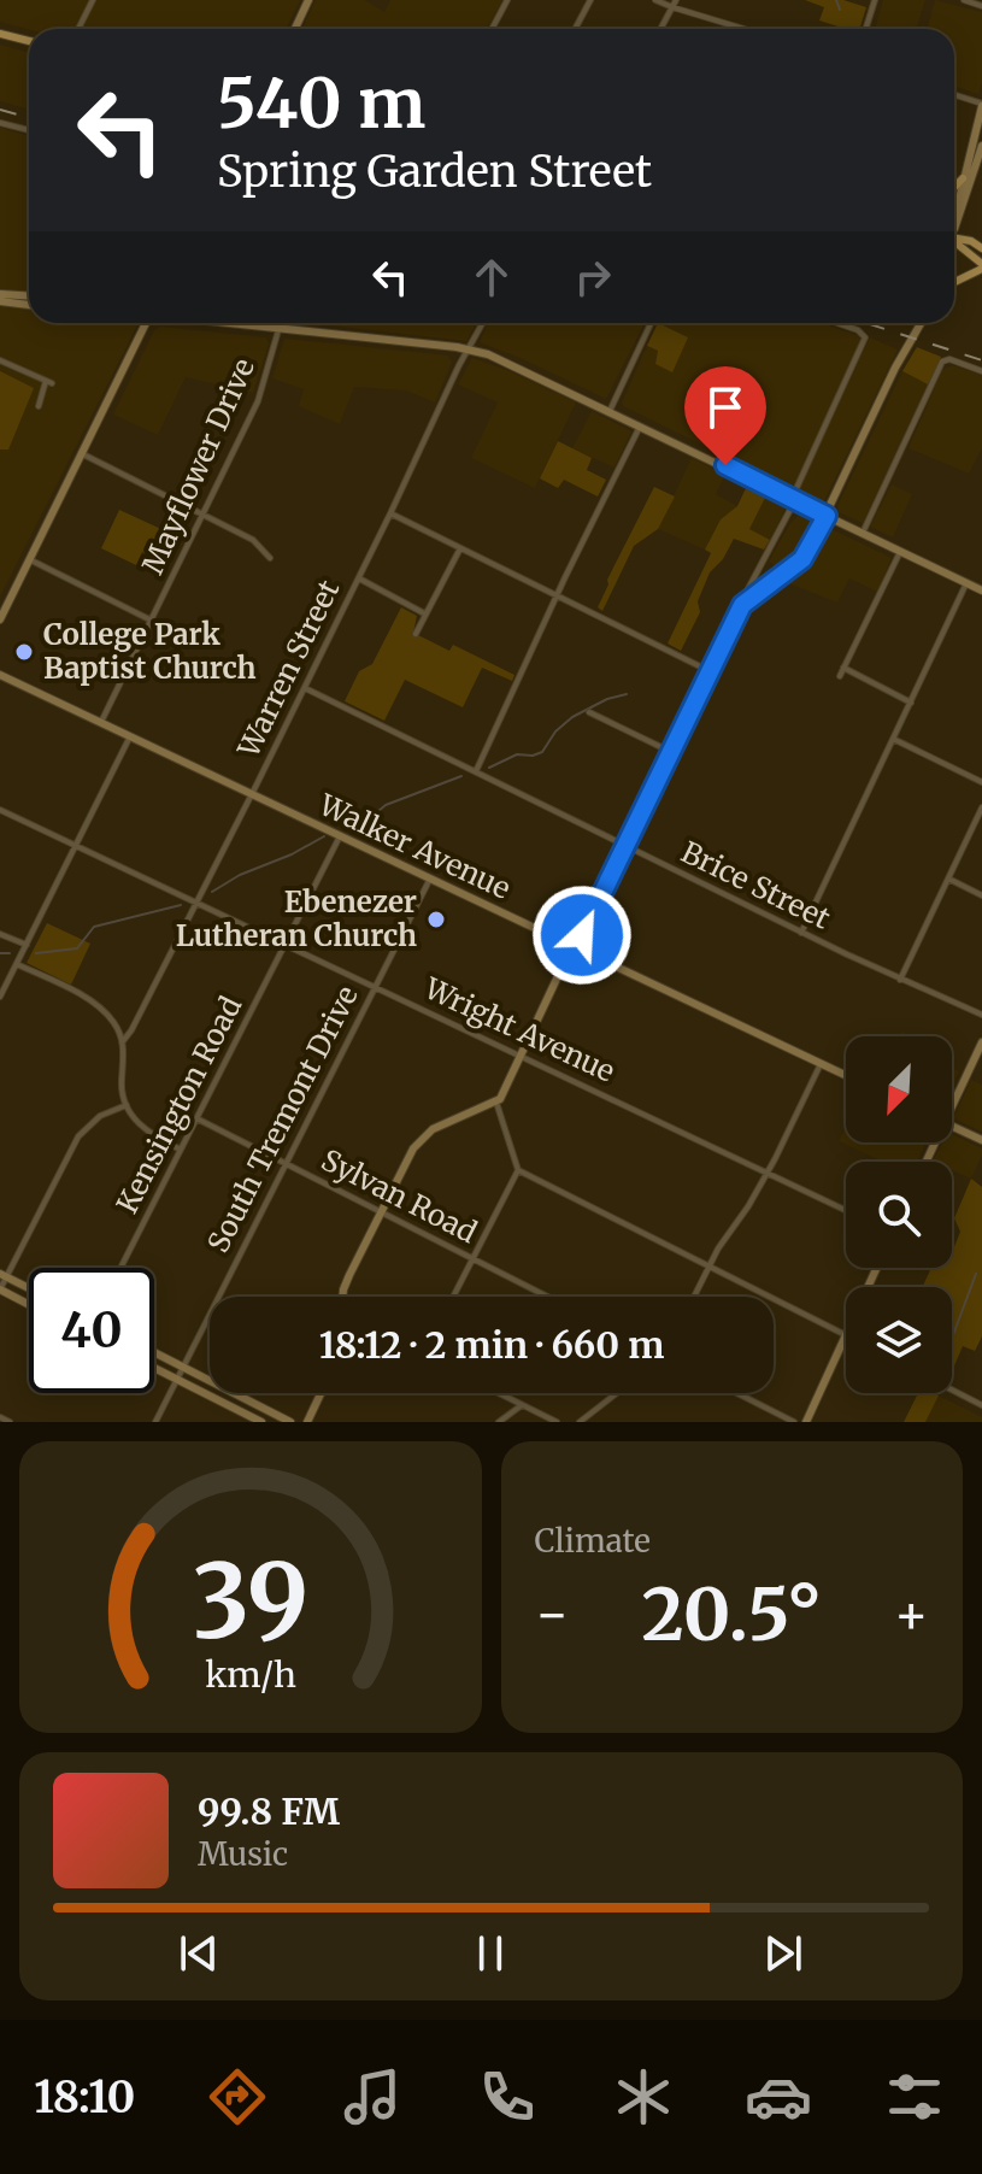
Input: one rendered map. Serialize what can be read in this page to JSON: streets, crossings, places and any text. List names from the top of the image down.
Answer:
{
  "streets": {
    "street": [
      "Mayflower Drive",
      "Warren Street",
      "Walker Avenue",
      "Brice Street",
      "Wright Avenue",
      "Kensington Road",
      "South Tremont Drive",
      "Sylvan Road"
    ]
  },
  "crossings": [
    ["Mayflower Drive", "Walker Avenue"],
    ["Warren Street", "Walker Avenue"],
    ["Warren Street", "Brice Street"],
    ["Warren Street", "Wright Avenue"],
    ["Walker Avenue", "Kensington Road"],
    ["Walker Avenue", "South Tremont Drive"],
    ["Wright Avenue", "Kensington Road"],
    ["Wright Avenue", "South Tremont Drive"],
    ["Kensington Road", "Sylvan Road"],
    ["South Tremont Drive", "Sylvan Road"]
  ],
  "places": ["College Park Baptist Church", "Ebenezer Lutheran Church"],
  "north": "bottom left",
  "page": {
    "turn": ["540 m", "Spring Garden Street"],
    "limit": "40",
    "trip": "18:12 · 2 min · 660 m",
    "tile": "Climate",
    "heat": ["−", "20.5°", "+"],
    "song": ["99.8 FM", "Music"],
    "tabs": "18:10",
    "gauge": ["39", "km/h"]
  }
}
